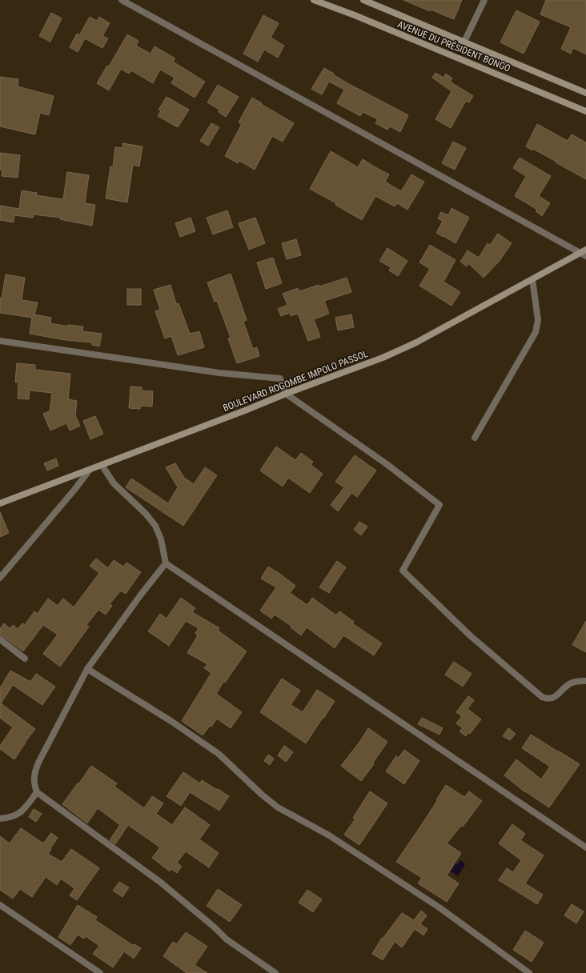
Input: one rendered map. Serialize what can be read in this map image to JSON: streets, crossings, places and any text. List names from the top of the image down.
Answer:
{
  "streets": {
    "street": ["AVENUE DU PRÉSIDENT BONGO", "BOULEVARD ROGOMBE IMPOLO PASSOL"]
  }
}
